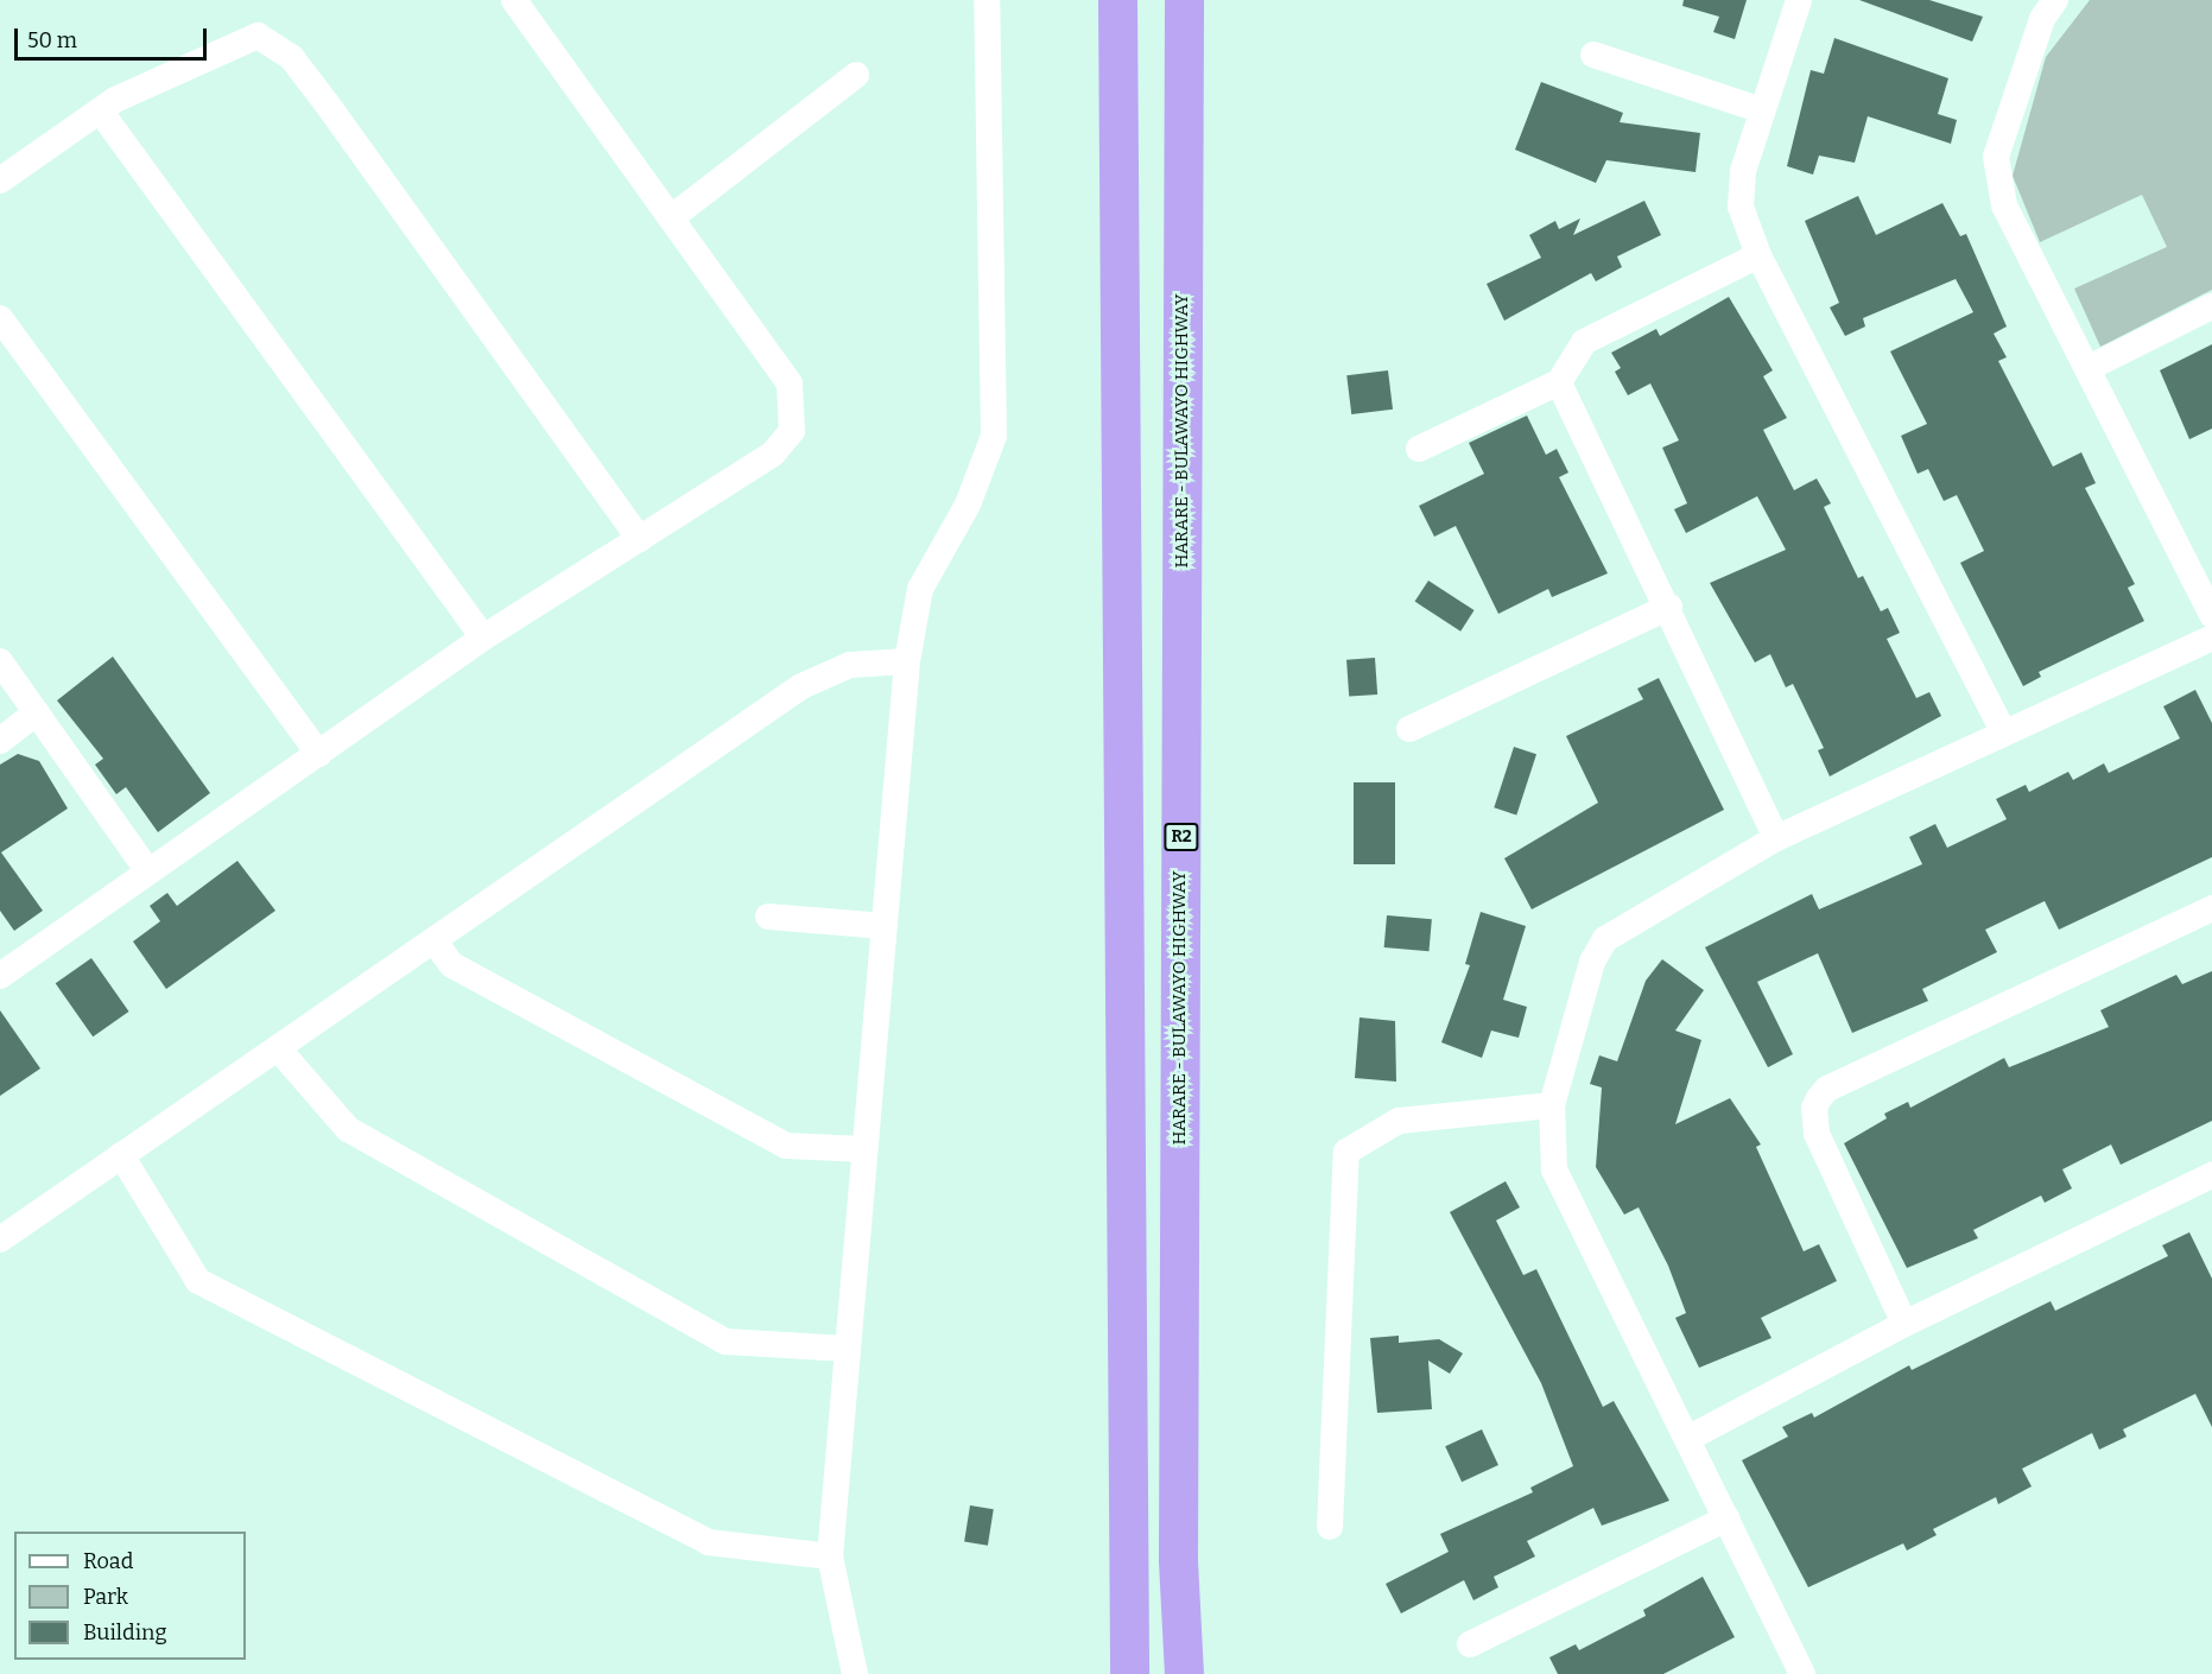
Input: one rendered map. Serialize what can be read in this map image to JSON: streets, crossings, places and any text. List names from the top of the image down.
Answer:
{
  "streets": {
    "highway": ["HARARE - BULAWAYO HIGHWAY", "R2"]
  },
  "legend": ["Road", "Park", "Building"],
  "scale_bar": "50 m"
}
